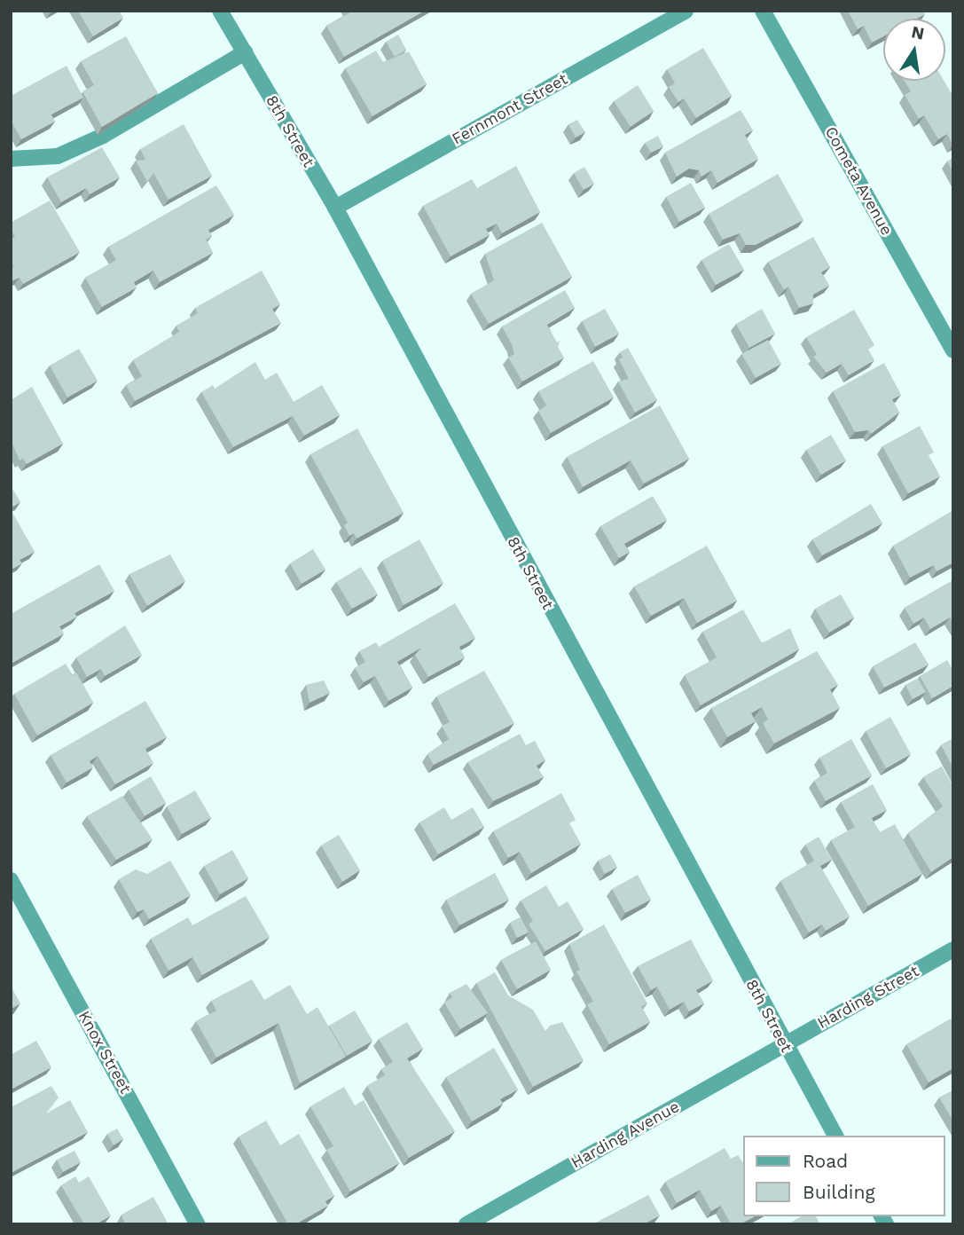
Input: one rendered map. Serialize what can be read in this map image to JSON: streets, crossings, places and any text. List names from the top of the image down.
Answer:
{
  "streets": {
    "street": [
      "Fernmont Street",
      "8th Street",
      "Cometa Avenue",
      "Harding Street",
      "Knox Street",
      "Harding Avenue"
    ]
  },
  "crossings": [
    ["Fernmont Street", "8th Street"],
    ["8th Street", "Harding Street"],
    ["8th Street", "Harding Avenue"],
    ["Harding Street", "Harding Avenue"]
  ],
  "legend": ["Road", "Building"],
  "north": "top"
}
